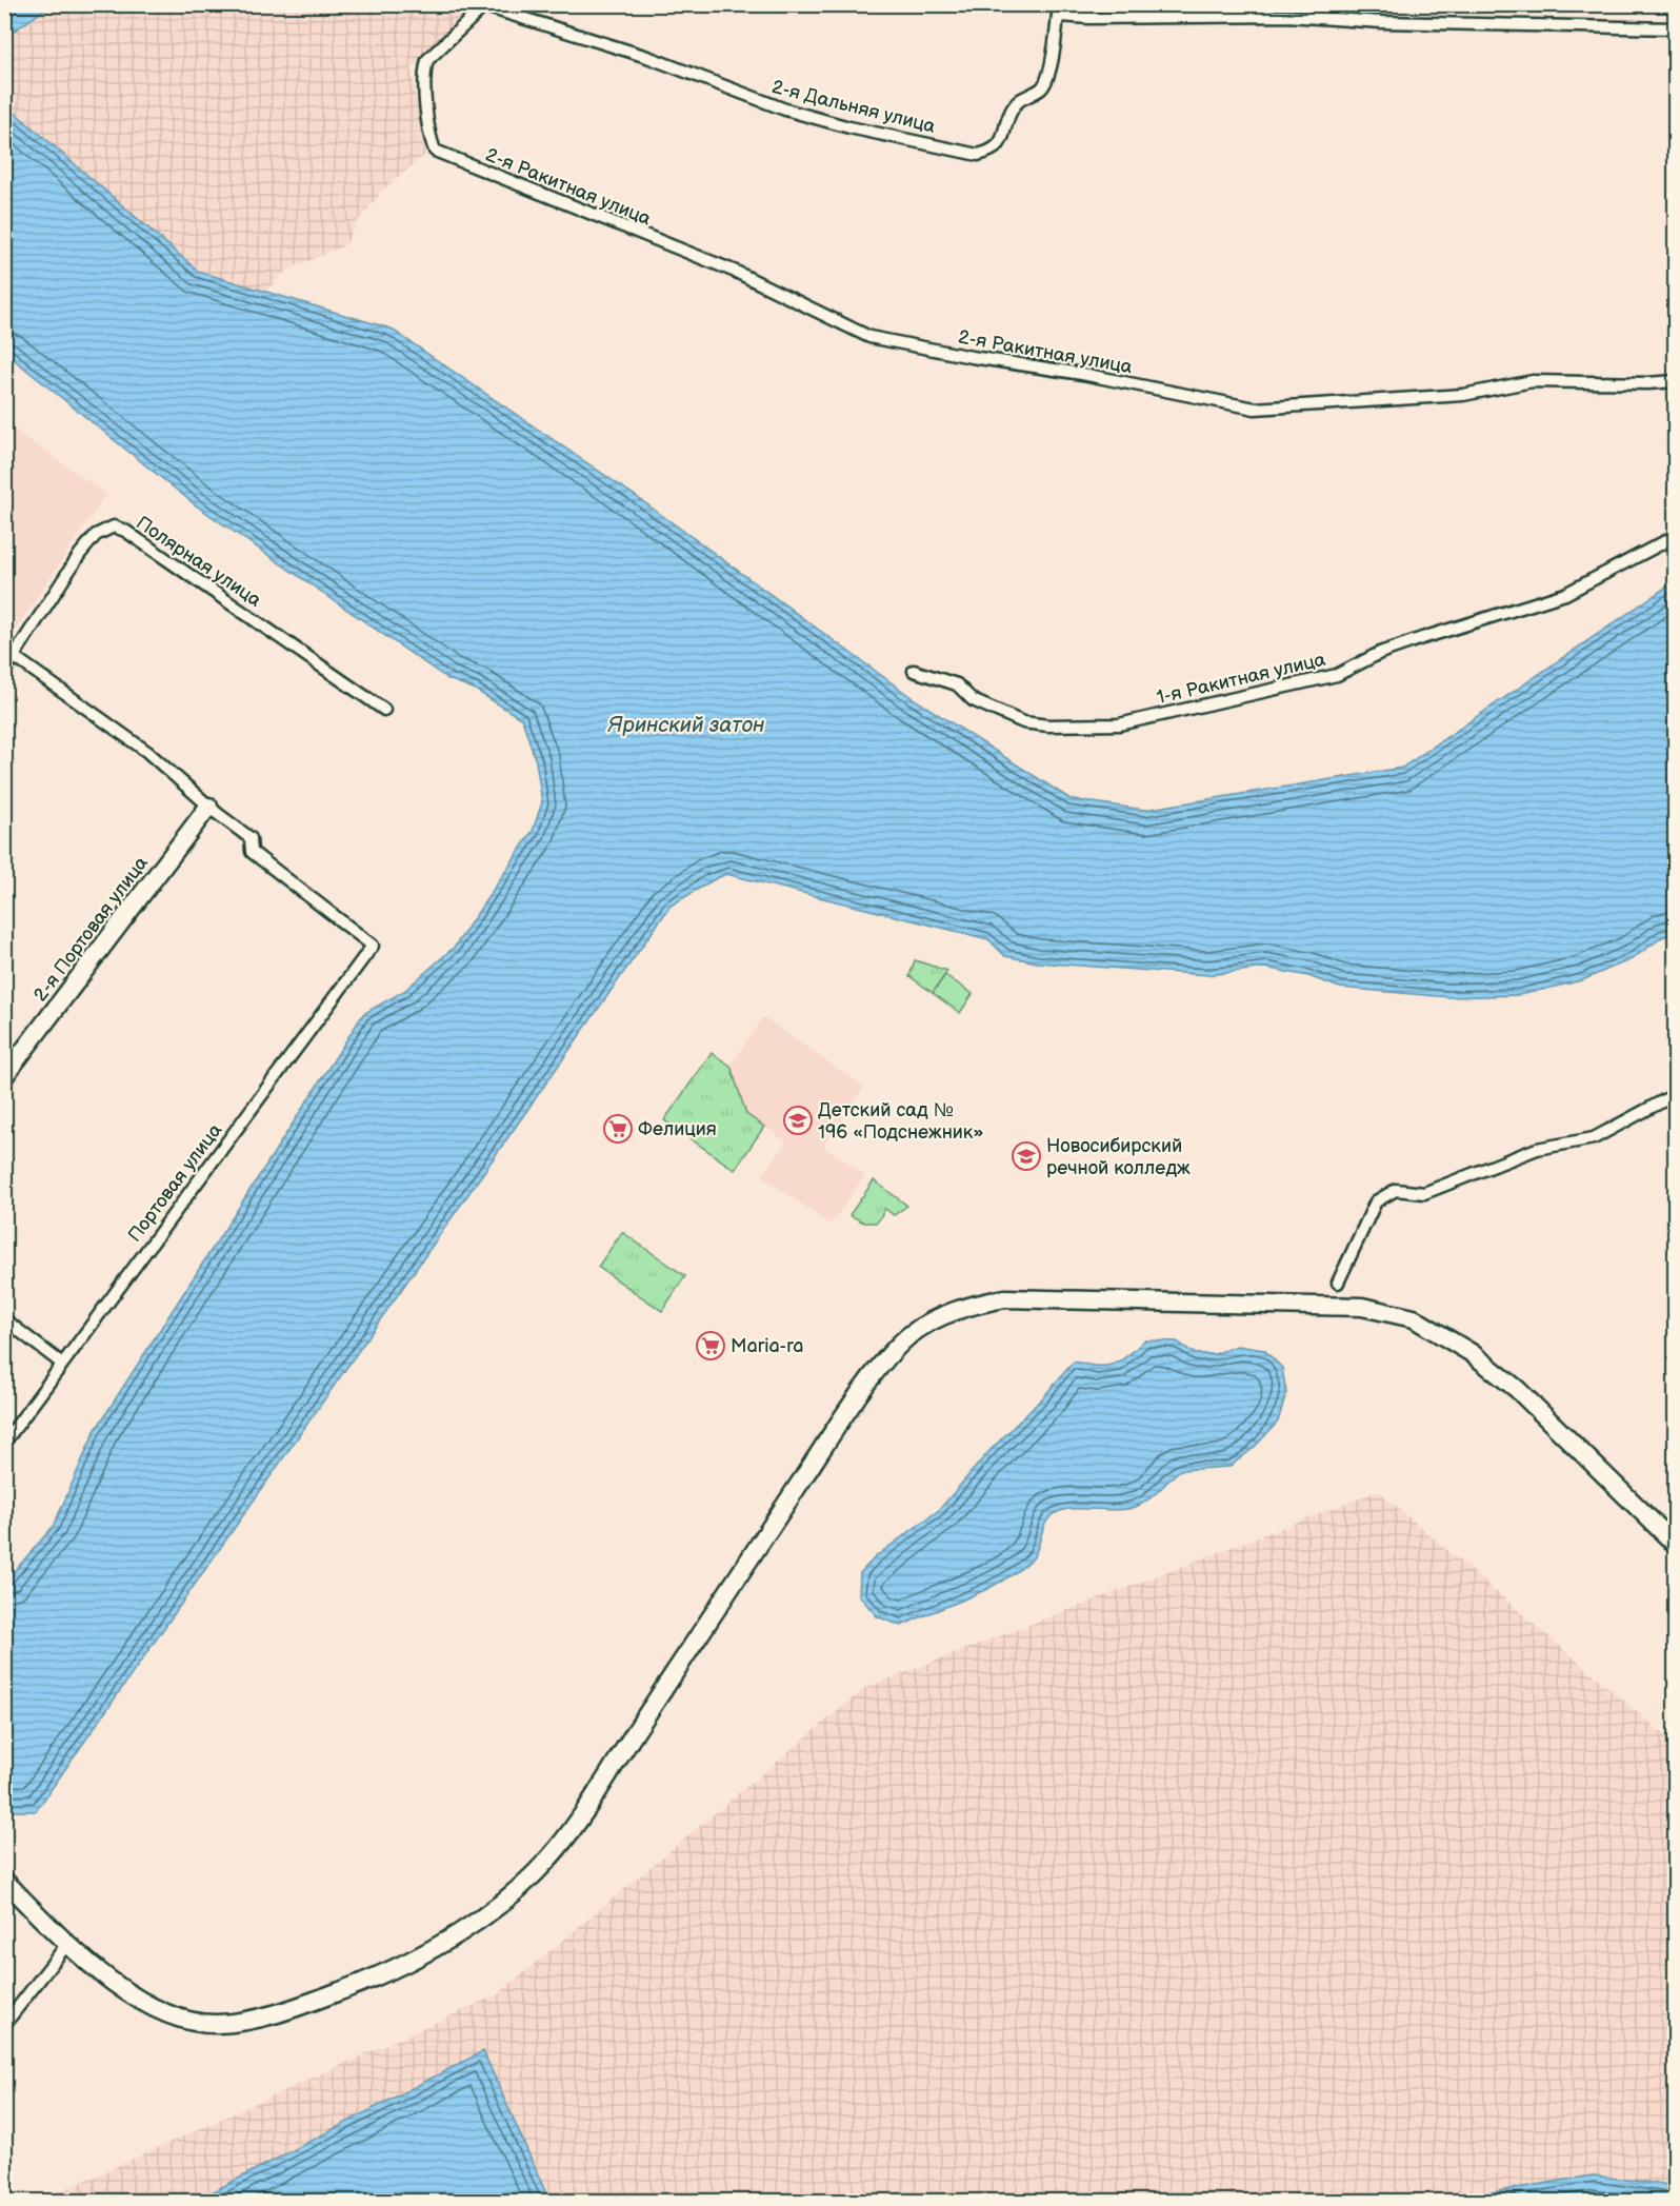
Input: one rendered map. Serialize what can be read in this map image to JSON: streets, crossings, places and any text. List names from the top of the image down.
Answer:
{
  "streets": {
    "street": [
      "2-я Дальняя улица",
      "2-я Ракитная улица",
      "Полярная улица",
      "1-я Ракитная улица",
      "2-я Портовая улица",
      "Портовая улица"
    ]
  },
  "crossings": [
    ["2-я Дальняя улица", "2-я Ракитная улица"],
    ["2-я Портовая улица", "Портовая улица"]
  ],
  "water": ["Яринский затон"],
  "places": {
    "school or university": ["Детский сад № 196 «Подснежник»", "Новосибирский речной колледж"],
    "supermarket": ["Фелиция", "Maria-ra"]
  }
}
